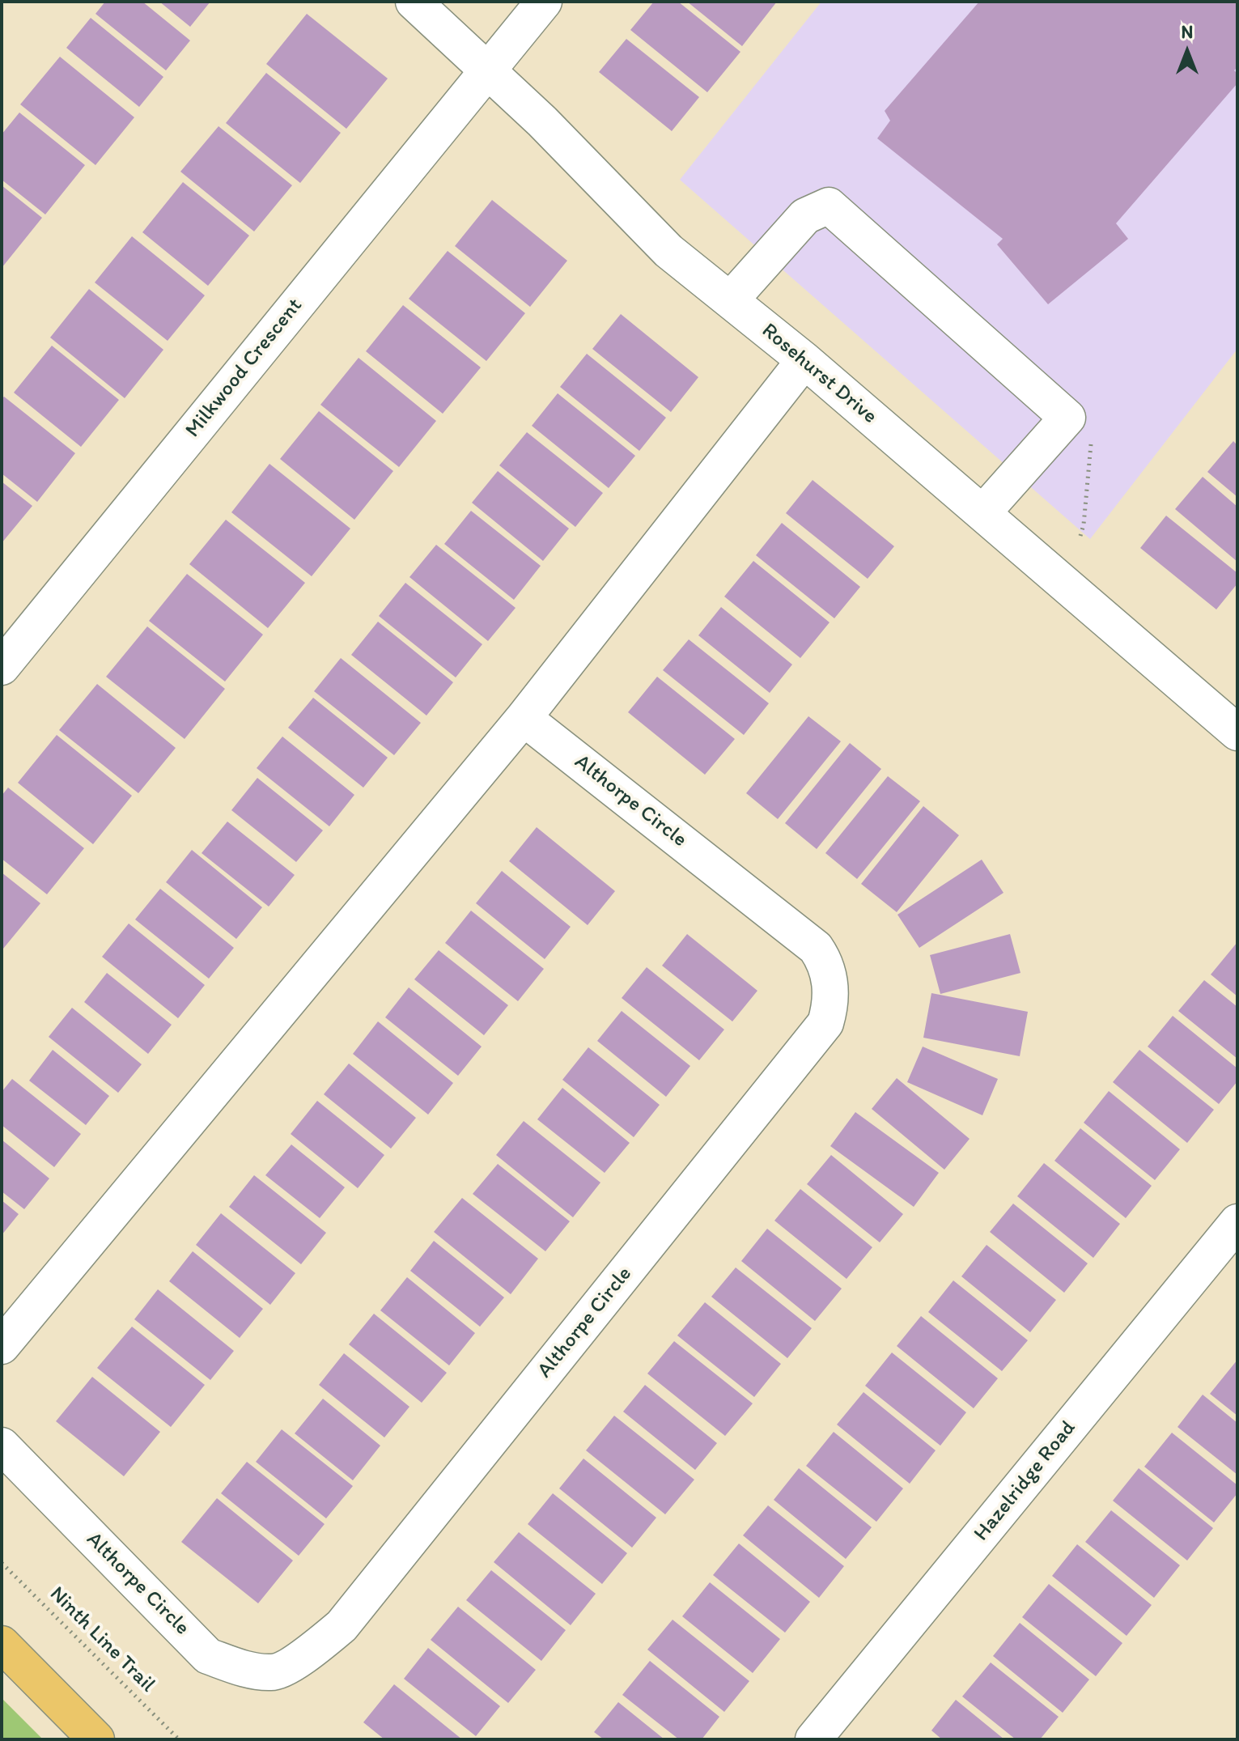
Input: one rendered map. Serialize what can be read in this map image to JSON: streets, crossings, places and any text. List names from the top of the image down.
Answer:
{
  "streets": {
    "street": [
      "Milkwood Crescent",
      "Rosehurst Drive",
      "Althorpe Circle",
      "Hazelridge Road"
    ],
    "path": ["Ninth Line Trail"]
  },
  "crossings": [
    ["Milkwood Crescent", "Rosehurst Drive"]
  ],
  "north": "top"
}
